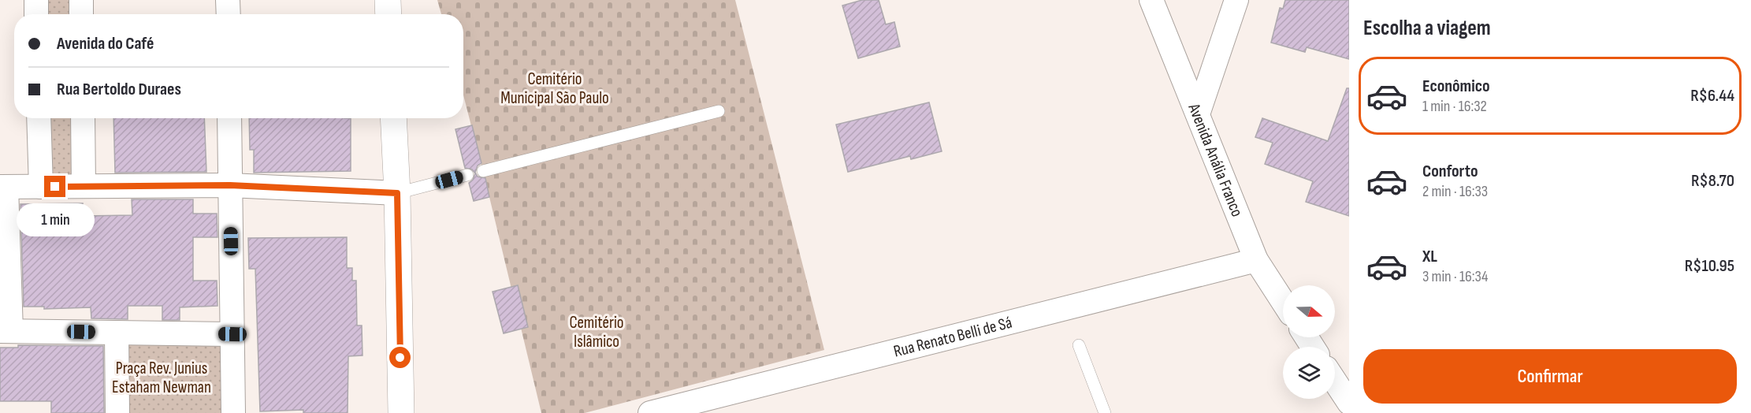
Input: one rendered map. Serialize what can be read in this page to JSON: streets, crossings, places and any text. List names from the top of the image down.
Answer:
{
  "streets": {
    "street": ["Avenida Anália Franco", "Rua Renato Belli de Sá"]
  },
  "crossings": [
    ["Avenida Anália Franco", "Rua Renato Belli de Sá"]
  ],
  "parks": ["Cemitério Municipal São Paulo", "Cemitério Islâmico", "Praça Rev. Junius Estaham Newman"],
  "north": "right",
  "page": {
    "heading": "Escolha a viagem",
    "banner": ["Avenida do Café", "Rua Bertoldo Duraes"],
    "list": [
      {
        "name": "Econômico",
        "note": "1 min · 16:32",
        "value": "R$6.44"
      },
      {
        "name": "Conforto",
        "note": "2 min · 16:33",
        "value": "R$8.70"
      },
      {
        "name": "XL",
        "note": "3 min · 16:34",
        "value": "R$10.95"
      }
    ],
    "bubble": "1 min",
    "buttons": "Confirmar"
  }
}
